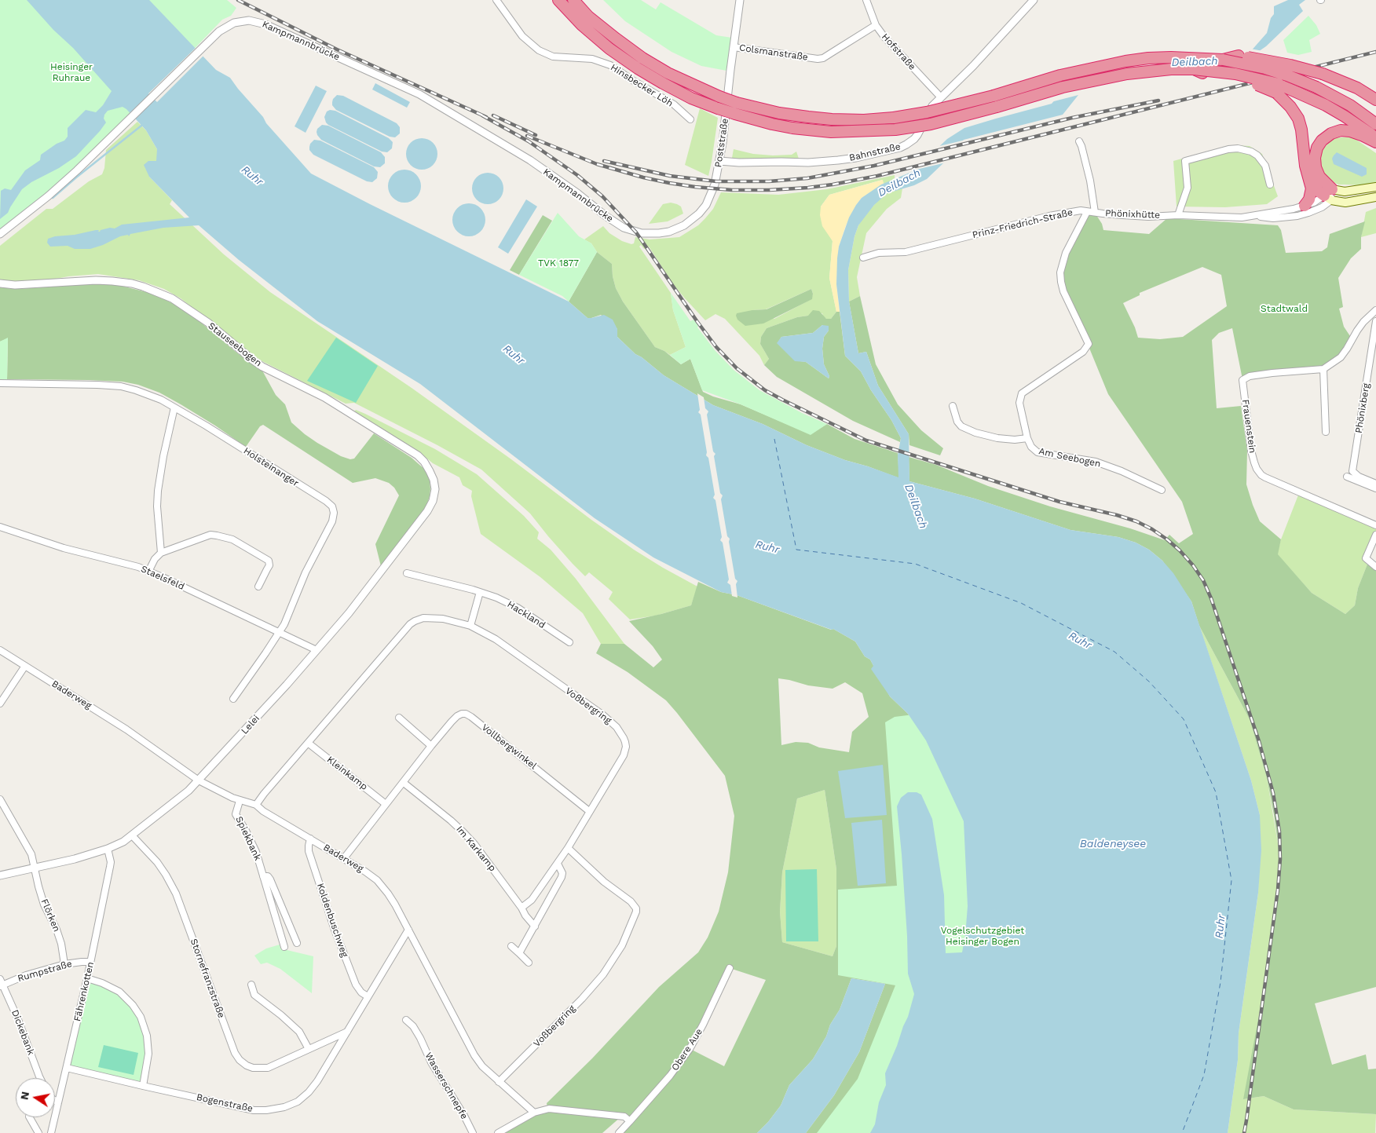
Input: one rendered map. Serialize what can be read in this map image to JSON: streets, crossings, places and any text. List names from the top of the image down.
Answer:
{
  "streets": {
    "street": [
      "Kampmannbrücke",
      "Hofstraße",
      "Colsmanstraße",
      "Hinsbecker Löh",
      "Poststraße",
      "Bahnstraße",
      "Phönixhütte",
      "Prinz-Friedrich-Straße",
      "Stauseebogen",
      "Phönixberg",
      "Frauenstein",
      "Am Seebogen",
      "Holsteinanger",
      "Staelsfeld",
      "Hackland",
      "Baderweg",
      "Voßbergring",
      "Lelei",
      "Vollbergwinkel",
      "Kleinkamp",
      "Spiekbank",
      "Im Karkamp",
      "Flörken",
      "Koldenbuschweg",
      "Rumpstraße",
      "Stornefranzstraße",
      "Fährenkotten",
      "Dickebank",
      "Obere Aue",
      "Wasserschnepfe",
      "Bogenstraße"
    ]
  },
  "crossings": [
    ["Kampmannbrücke", "Poststraße"],
    ["Hofstraße", "Colsmanstraße"],
    ["Hofstraße", "Bahnstraße"],
    ["Colsmanstraße", "Poststraße"],
    ["Poststraße", "Bahnstraße"],
    ["Phönixhütte", "Prinz-Friedrich-Straße"],
    ["Prinz-Friedrich-Straße", "Am Seebogen"],
    ["Stauseebogen", "Lelei"],
    ["Holsteinanger", "Staelsfeld"],
    ["Staelsfeld", "Lelei"],
    ["Baderweg", "Voßbergring"],
    ["Baderweg", "Lelei"],
    ["Baderweg", "Vollbergwinkel"],
    ["Baderweg", "Spiekbank"],
    ["Baderweg", "Koldenbuschweg"],
    ["Baderweg", "Bogenstraße"],
    ["Voßbergring", "Vollbergwinkel"],
    ["Voßbergring", "Kleinkamp"],
    ["Lelei", "Flörken"],
    ["Lelei", "Stornefranzstraße"],
    ["Lelei", "Fährenkotten"],
    ["Vollbergwinkel", "Kleinkamp"],
    ["Vollbergwinkel", "Im Karkamp"],
    ["Flörken", "Rumpstraße"],
    ["Koldenbuschweg", "Bogenstraße"],
    ["Rumpstraße", "Fährenkotten"],
    ["Rumpstraße", "Dickebank"],
    ["Stornefranzstraße", "Bogenstraße"],
    ["Fährenkotten", "Bogenstraße"]
  ],
  "water": ["Deilbach", "Ruhr", "Baldeneysee"],
  "parks": [
    "Heisinger Ruhraue",
    "TVK 1877",
    "Stadtwald",
    "Vogelschutzgebiet Heisinger Bogen"
  ],
  "north": "left"
}
